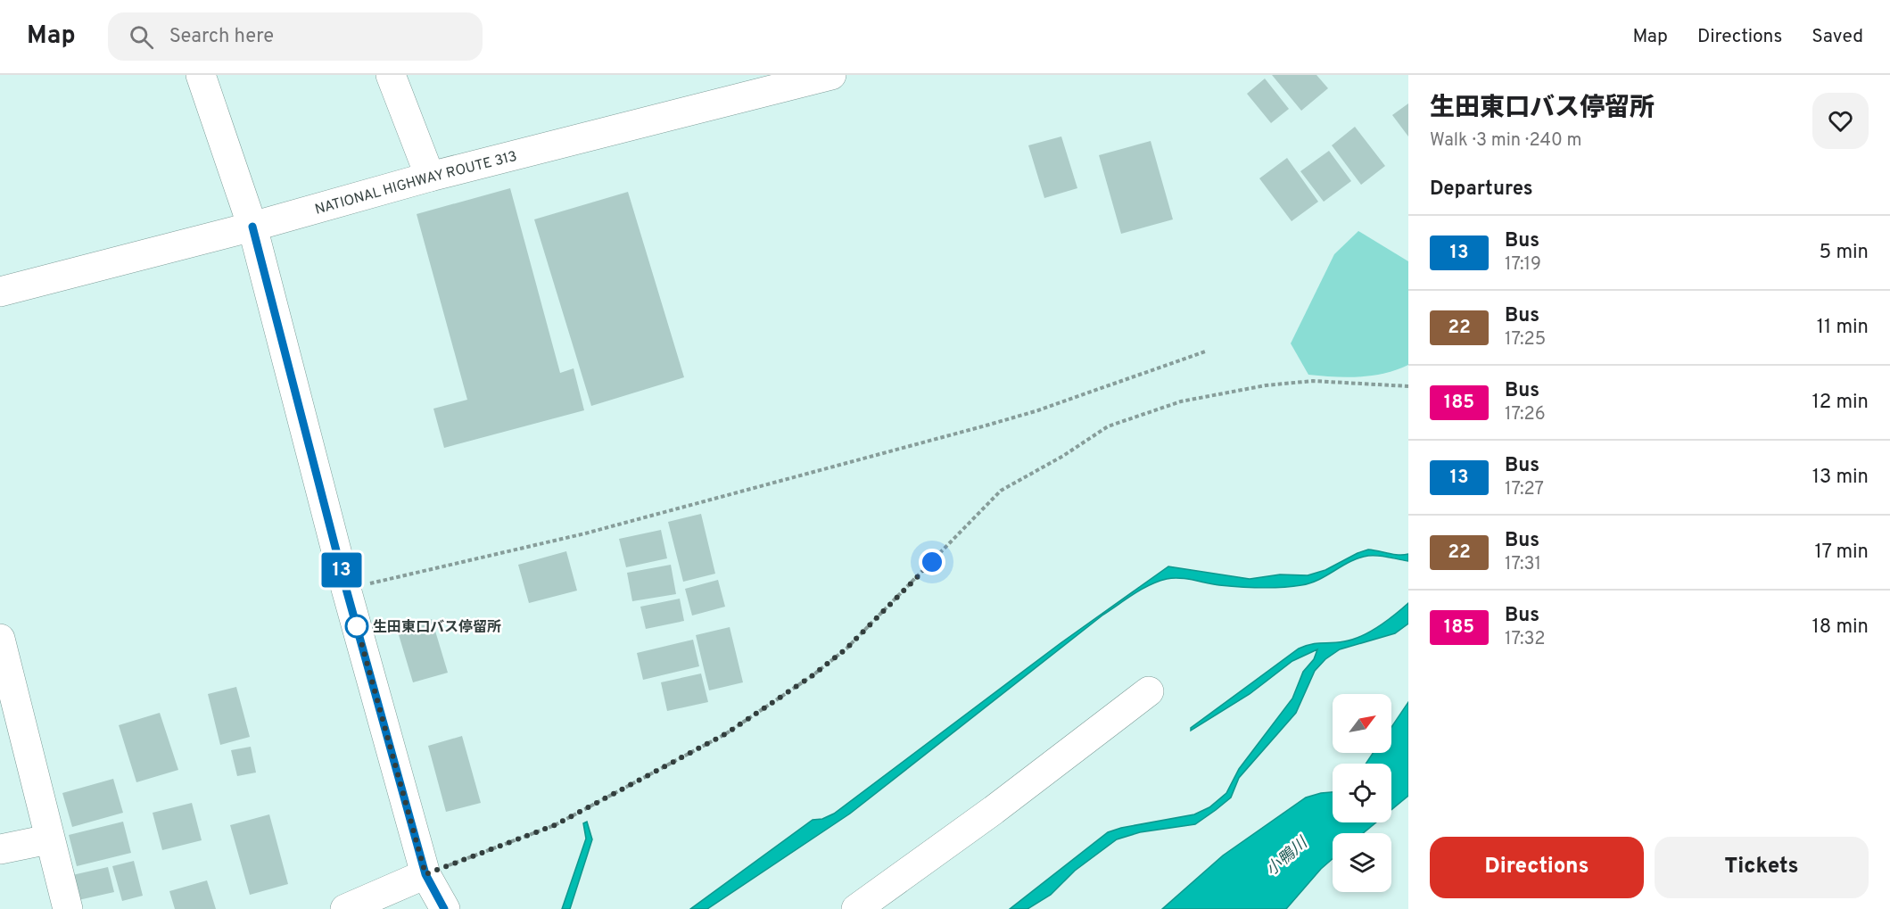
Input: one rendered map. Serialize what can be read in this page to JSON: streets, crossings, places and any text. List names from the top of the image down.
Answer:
{
  "streets": {
    "main road": ["NATIONAL HIGHWAY ROUTE 313"]
  },
  "water": ["小鴨川"],
  "places": ["生田東口バス停留所"],
  "lines": ["bus line 13"],
  "north": "top right",
  "page": {
    "header": "Map",
    "search": "Search here",
    "nav": ["Map", "Directions", "Saved"],
    "on_map": "13",
    "heading": [
      ["生田東口バス停留所", "Walk · 3 min · 240 m"],
      "Departures"
    ],
    "list": [
      {
        "mark": "13",
        "name": "Bus",
        "note": "17:19",
        "value": "5 min"
      },
      {
        "mark": "22",
        "name": "Bus",
        "note": "17:25",
        "value": "11 min"
      },
      {
        "mark": "185",
        "name": "Bus",
        "note": "17:26",
        "value": "12 min"
      },
      {
        "mark": "13",
        "name": "Bus",
        "note": "17:27",
        "value": "13 min"
      },
      {
        "mark": "22",
        "name": "Bus",
        "note": "17:31",
        "value": "17 min"
      },
      {
        "mark": "185",
        "name": "Bus",
        "note": "17:32",
        "value": "18 min"
      }
    ],
    "buttons": ["Directions", "Tickets"]
  }
}
